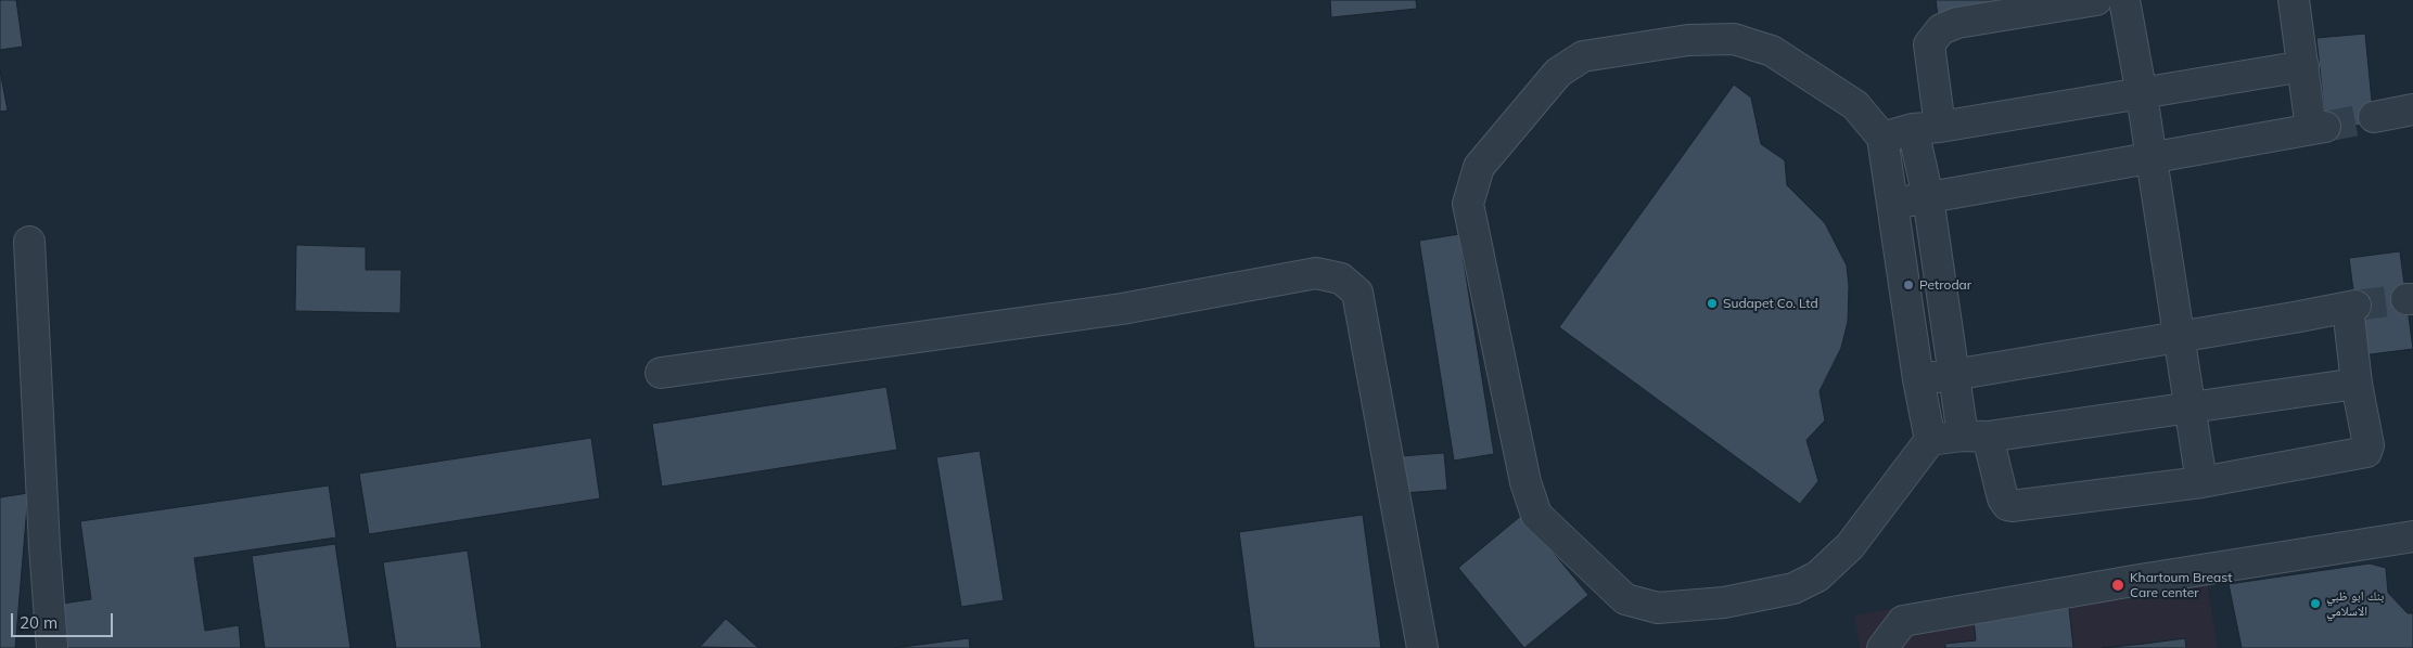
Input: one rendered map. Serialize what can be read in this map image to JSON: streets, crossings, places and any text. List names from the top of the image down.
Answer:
{
  "places": [
    "Petrodar",
    "Sudapet Co. Ltd",
    "Khartoum Breast Care center",
    "بنك ابو ظبي الاسلامي"
  ],
  "scale_bar": "20 m"
}
